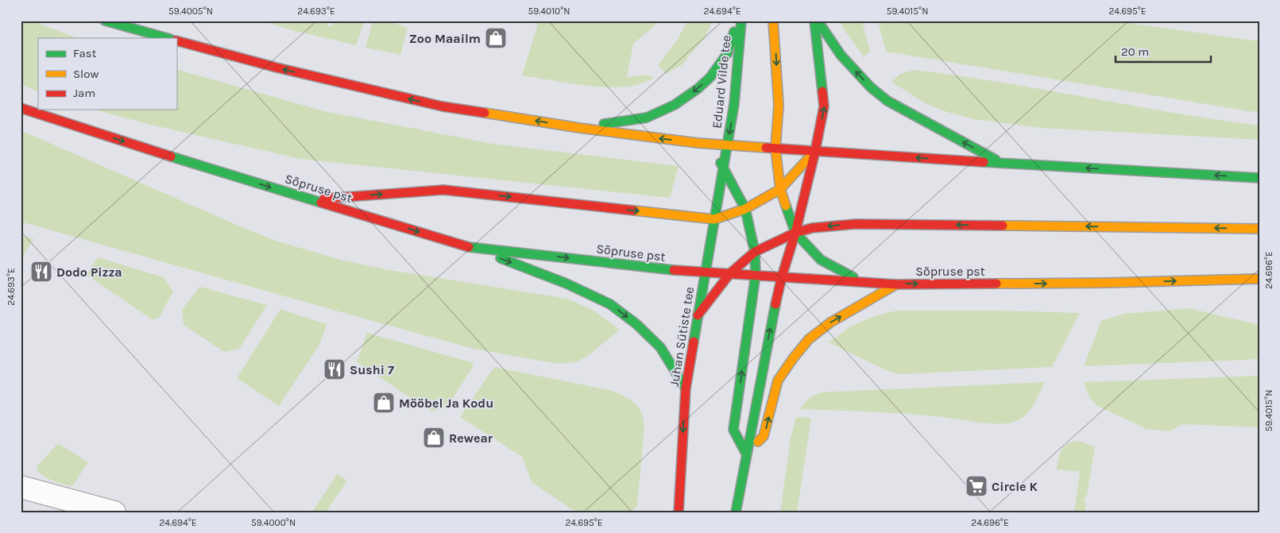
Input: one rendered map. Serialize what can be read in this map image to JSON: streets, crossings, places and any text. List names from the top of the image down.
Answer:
{
  "streets": {
    "main road": ["Eduard Vilde tee", "Sõpruse pst", "Juhan Sütiste tee"]
  },
  "crossings": [
    ["Eduard Vilde tee", "Juhan Sütiste tee"],
    ["Sõpruse pst", "Juhan Sütiste tee"]
  ],
  "places": {
    "shop": ["Zoo Maailm", "Mööbel Ja Kodu", "Rewear"],
    "restaurant": ["Dodo Pizza", "Sushi 7"],
    "supermarket": ["Circle K"]
  },
  "legend": ["Fast", "Slow", "Jam"],
  "scale_bar": "20 m",
  "coordinates": [
    "59.4005°N",
    "24.693°E",
    "59.4010°N",
    "24.694°E",
    "59.4015°N",
    "24.695°E",
    "24.696°E",
    "59.4000°N"
  ]
}
